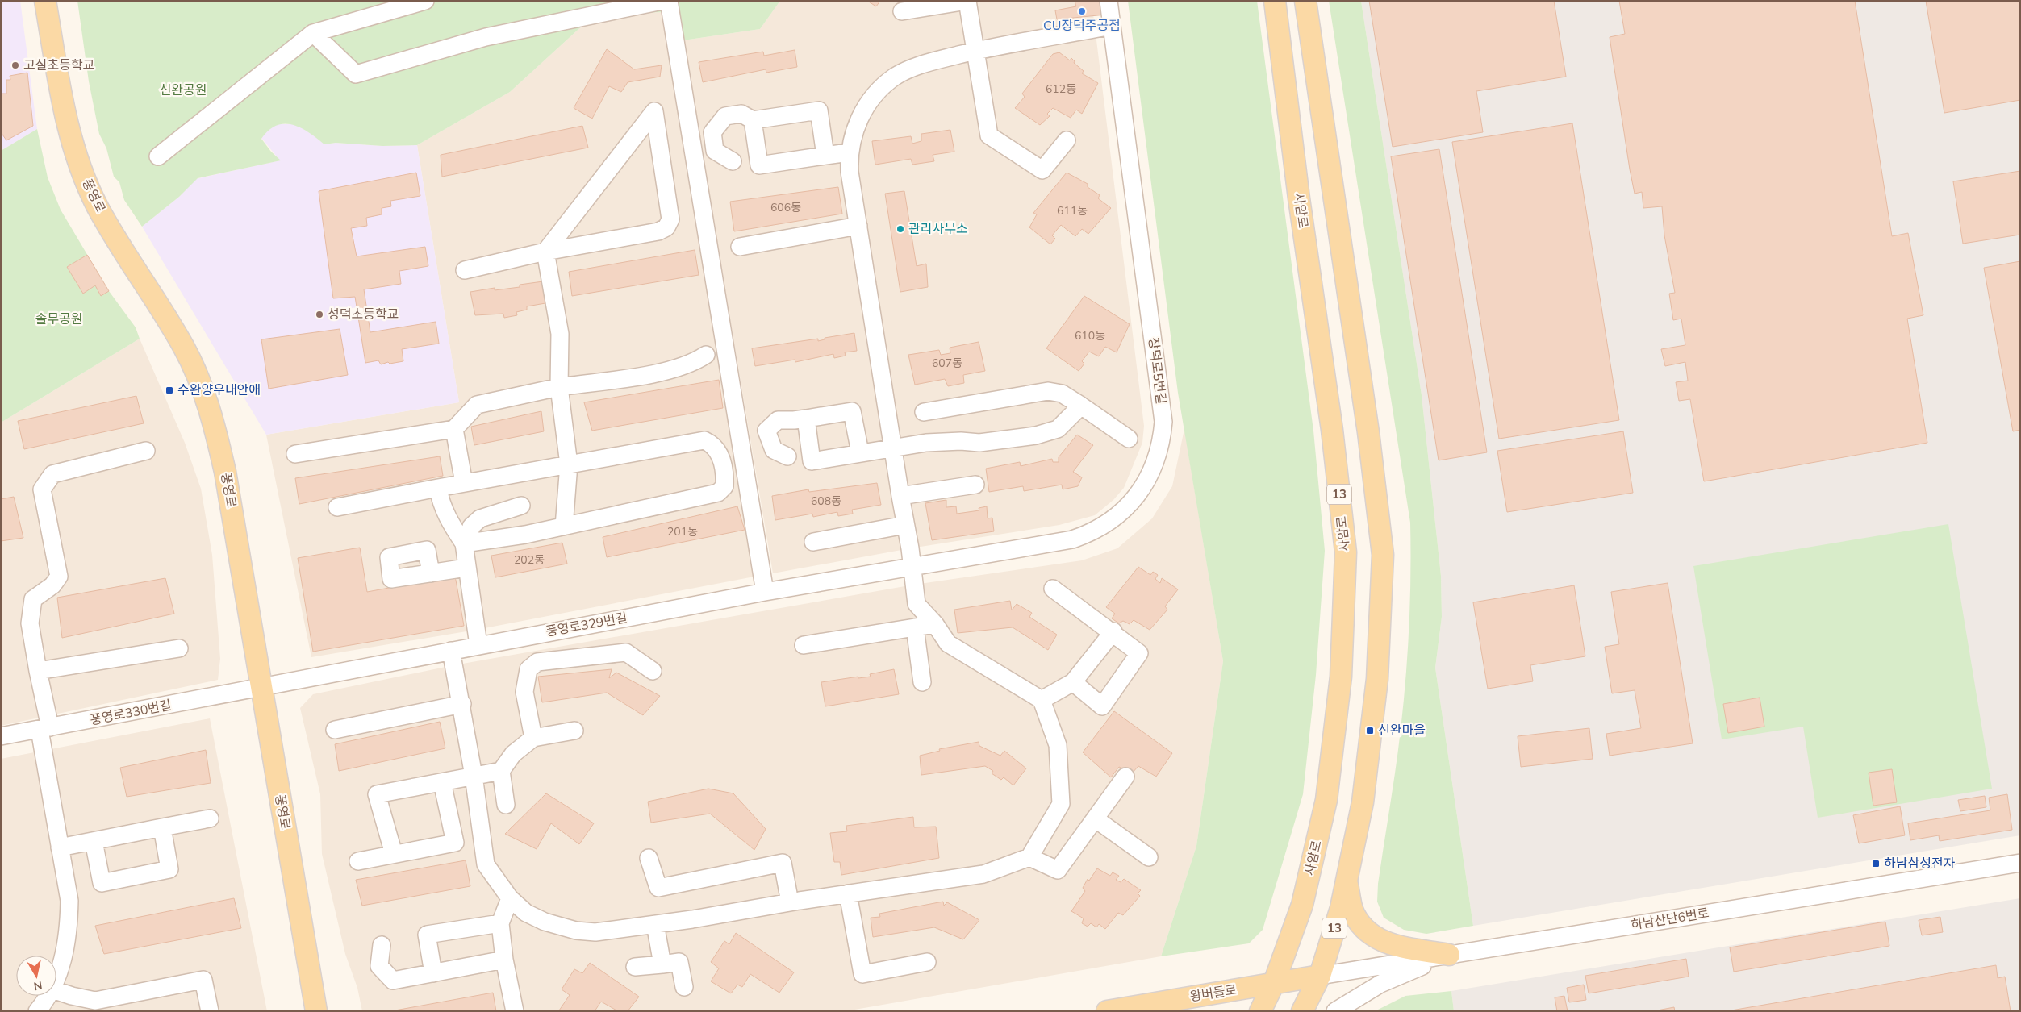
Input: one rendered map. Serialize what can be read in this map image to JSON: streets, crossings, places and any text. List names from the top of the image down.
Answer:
{
  "streets": {
    "main road": [
      "풍영로",
      "사암로",
      "13",
      "왕버들로"
    ],
    "street": [
      "장덕로5번길",
      "풍영로329번길",
      "풍영로330번길",
      "하남산단6번로"
    ]
  },
  "crossings": [
    ["풍영로", "풍영로329번길"],
    ["풍영로", "풍영로330번길"],
    ["사암로", "왕버들로"],
    ["장덕로5번길", "풍영로329번길"],
    ["13", "하남산단6번로"],
    ["13", "왕버들로"],
    ["풍영로329번길", "풍영로330번길"],
    ["하남산단6번로", "왕버들로"]
  ],
  "parks": ["신완공원", "솔무공원"],
  "places": {
    "other": [
      "CU장덕주공점",
      "고실초등학교",
      "관리사무소",
      "성덕초등학교"
    ],
    "transit": ["수완양우내안애", "신완마을", "하남삼성전자"]
  },
  "house_numbers": [
    "612동",
    "606동",
    "611동",
    "610동",
    "607동",
    "608동",
    "201동",
    "202동"
  ],
  "north": "bottom"
}
